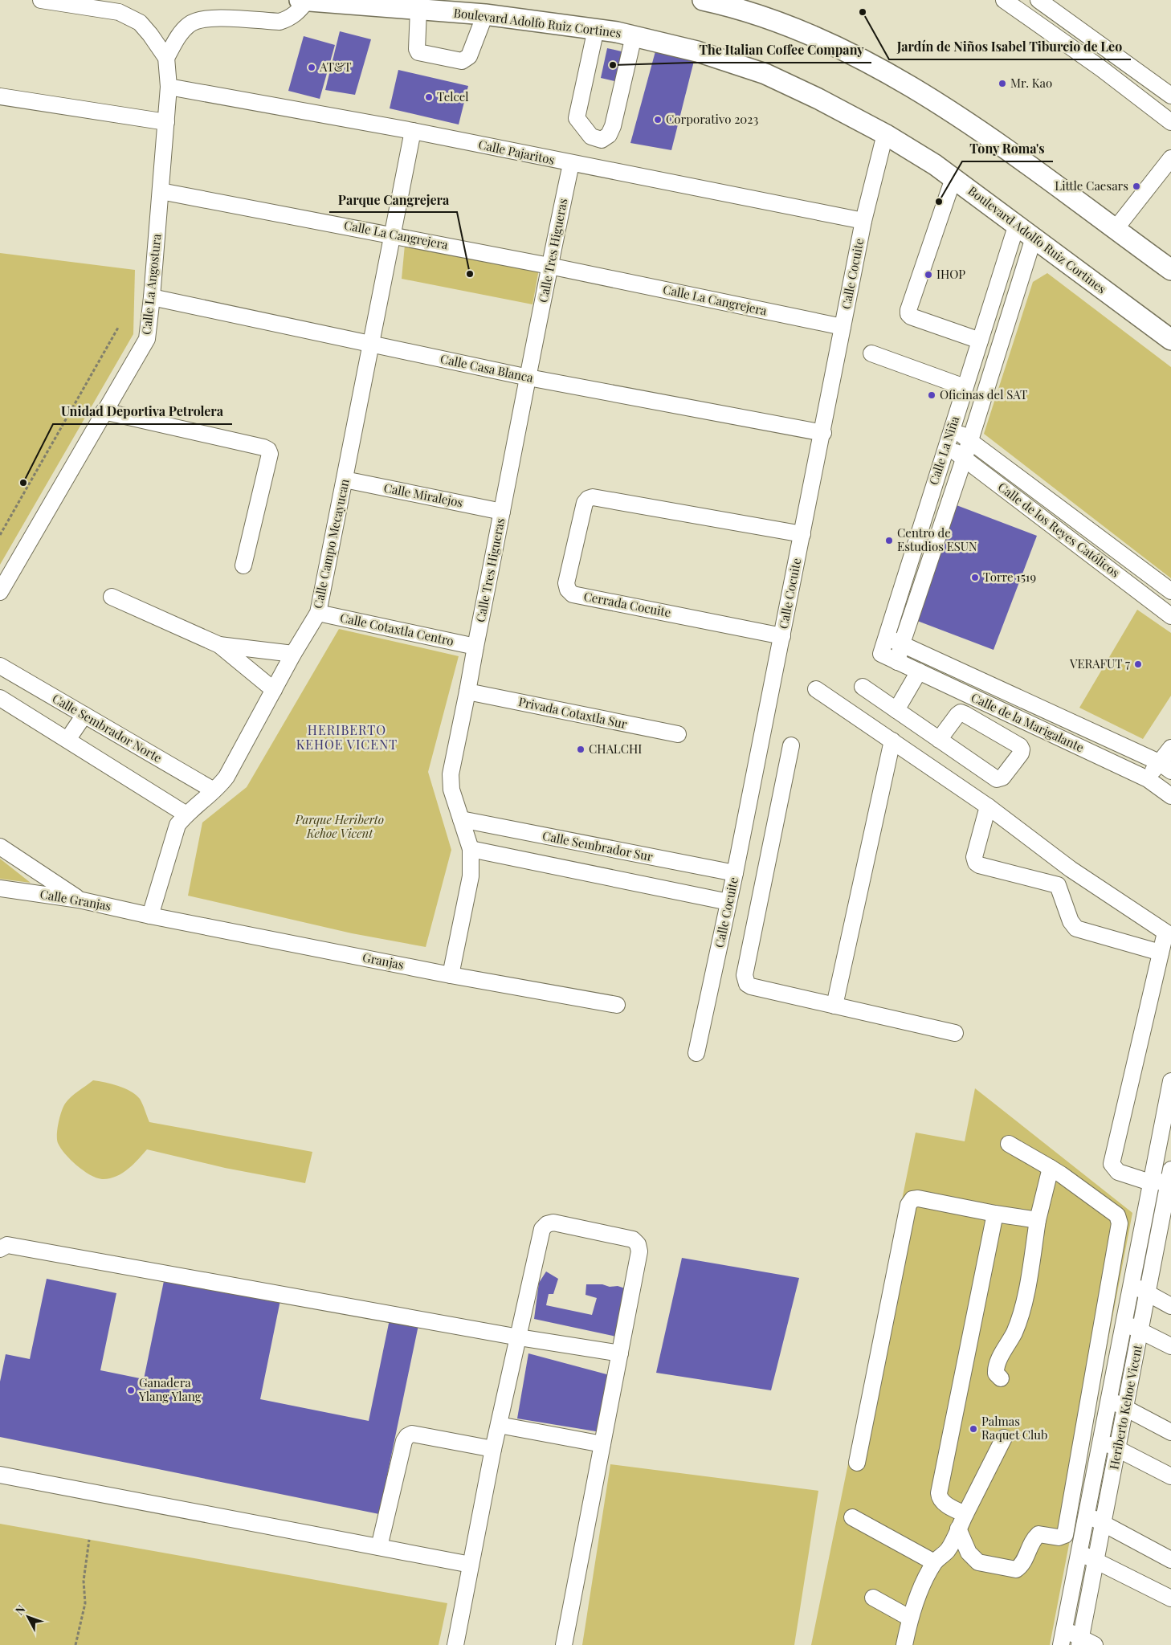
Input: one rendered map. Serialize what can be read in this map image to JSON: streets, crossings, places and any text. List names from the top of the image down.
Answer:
{
  "streets": {
    "main road": ["Boulevard Adolfo Ruiz Cortines"],
    "street": [
      "Calle Pajaritos",
      "Calle La Cangrejera",
      "Calle Tres Higueras",
      "Calle Cocuite",
      "Calle La Angostura",
      "Calle Casa Blanca",
      "Calle La Niña",
      "Calle Miralejos",
      "Calle de los Reyes Católicos",
      "Calle Campo Mecayucan",
      "Cerrada Cocuite",
      "Calle Cotaxtla Centro",
      "Privada Cotaxtla Sur",
      "Calle de la Marigalante",
      "Calle Sembrador Norte",
      "Calle Sembrador Sur",
      "Calle Granjas",
      "Granjas",
      "Heriberto Kehoe Vicent"
    ]
  },
  "crossings": [
    ["Boulevard Adolfo Ruiz Cortines", "Calle Cocuite"],
    ["Boulevard Adolfo Ruiz Cortines", "Calle La Niña"],
    ["Calle Pajaritos", "Calle Tres Higueras"],
    ["Calle Pajaritos", "Calle Cocuite"],
    ["Calle Pajaritos", "Calle La Angostura"],
    ["Calle Pajaritos", "Calle Campo Mecayucan"],
    ["Calle La Cangrejera", "Calle Tres Higueras"],
    ["Calle La Cangrejera", "Calle Cocuite"],
    ["Calle La Cangrejera", "Calle La Angostura"],
    ["Calle La Cangrejera", "Calle Campo Mecayucan"],
    ["Calle Tres Higueras", "Calle Casa Blanca"],
    ["Calle Tres Higueras", "Calle Miralejos"],
    ["Calle Tres Higueras", "Calle Cotaxtla Centro"],
    ["Calle Tres Higueras", "Privada Cotaxtla Sur"],
    ["Calle Tres Higueras", "Calle Sembrador Sur"],
    ["Calle Tres Higueras", "Granjas"],
    ["Calle Cocuite", "Calle Casa Blanca"],
    ["Calle Cocuite", "Cerrada Cocuite"],
    ["Calle Cocuite", "Calle Sembrador Sur"],
    ["Calle La Angostura", "Calle Casa Blanca"],
    ["Calle Casa Blanca", "Calle Campo Mecayucan"],
    ["Calle La Niña", "Calle de los Reyes Católicos"],
    ["Calle La Niña", "Calle de la Marigalante"],
    ["Calle Miralejos", "Calle Campo Mecayucan"],
    ["Calle Campo Mecayucan", "Calle Cotaxtla Centro"],
    ["Calle Campo Mecayucan", "Calle Sembrador Norte"],
    ["Calle Campo Mecayucan", "Calle Granjas"],
    ["Calle Campo Mecayucan", "Granjas"],
    ["Calle Granjas", "Granjas"]
  ],
  "districts": ["HERIBERTO KEHOE VICENT"],
  "parks": ["Parque Heriberto Kehoe Vicent"],
  "places": [
    "Jardín de Niños Isabel Tiburcio de Leo",
    "The Italian Coffee Company",
    "AT&T",
    "Mr. Kao",
    "Telcel",
    "Corporativo 2023",
    "Little Caesars",
    "Tony Roma's",
    "Parque Cangrejera",
    "IHOP",
    "Oficinas del SAT",
    "Unidad Deportiva Petrolera",
    "Centro de Estudios ESUN",
    "Torre 1519",
    "VERAFUT 7",
    "CHALCHI",
    "Ganadera Ylang Ylang",
    "Palmas Raquet Club"
  ],
  "north": "top left"
}
